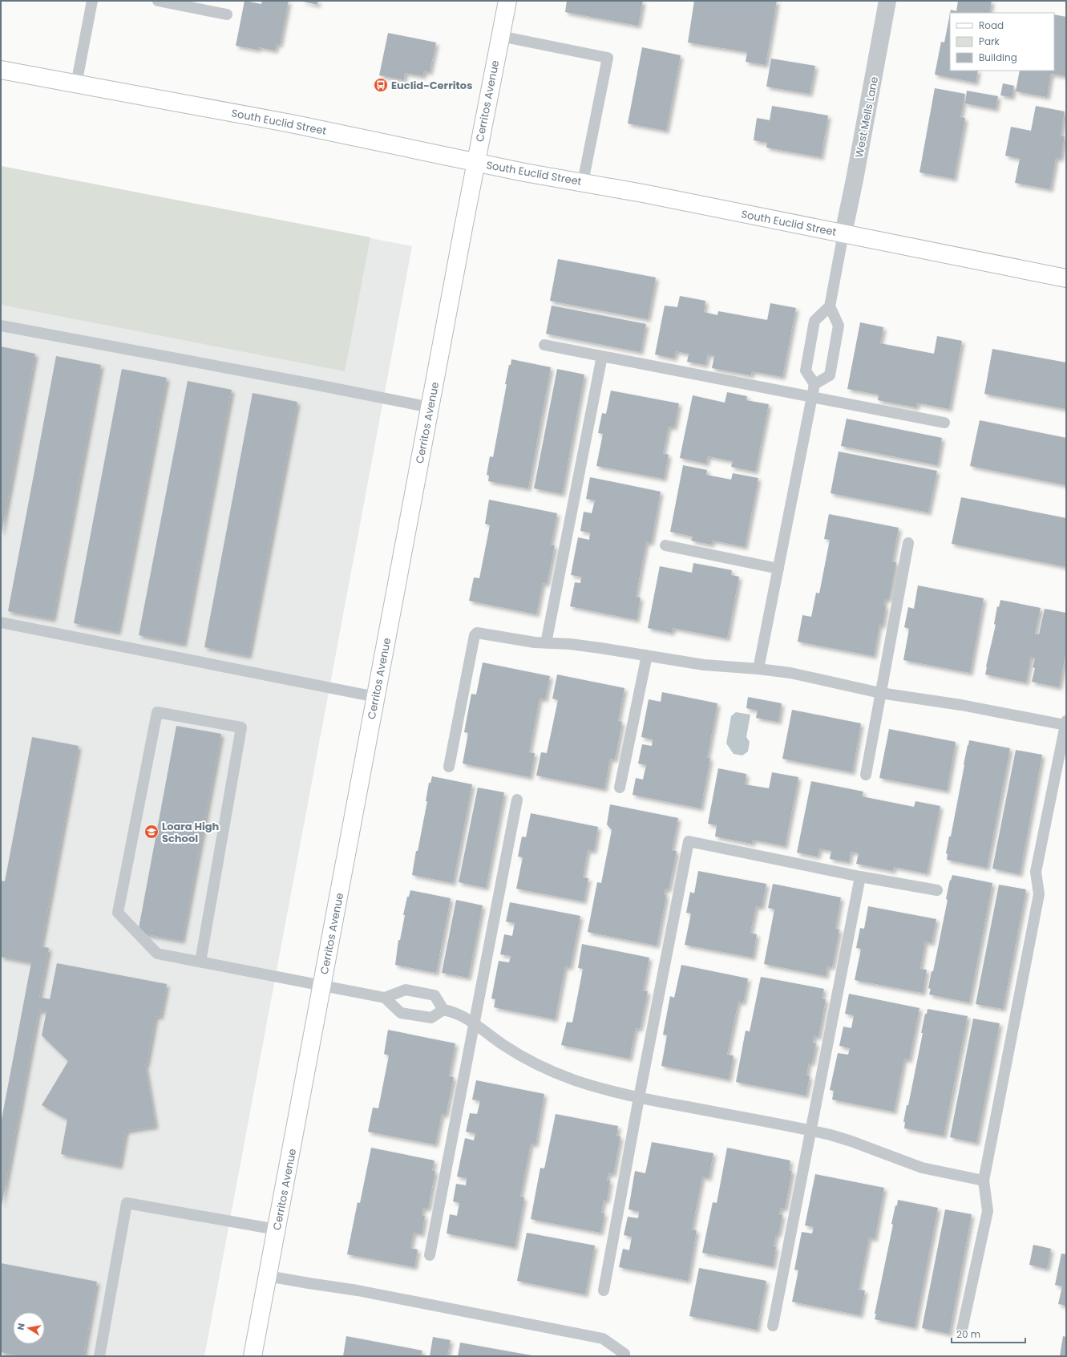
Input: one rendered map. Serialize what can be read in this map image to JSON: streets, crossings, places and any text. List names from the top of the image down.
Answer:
{
  "streets": {
    "street": ["Cerritos Avenue", "West Mells Lane", "South Euclid Street"]
  },
  "crossings": [
    ["Cerritos Avenue", "South Euclid Street"],
    ["West Mells Lane", "South Euclid Street"]
  ],
  "places": {
    "bus stop": ["Euclid-Cerritos"],
    "school or university": ["Loara High School"]
  },
  "legend": ["Road", "Park", "Building"],
  "scale_bar": "20 m",
  "north": "left"
}
